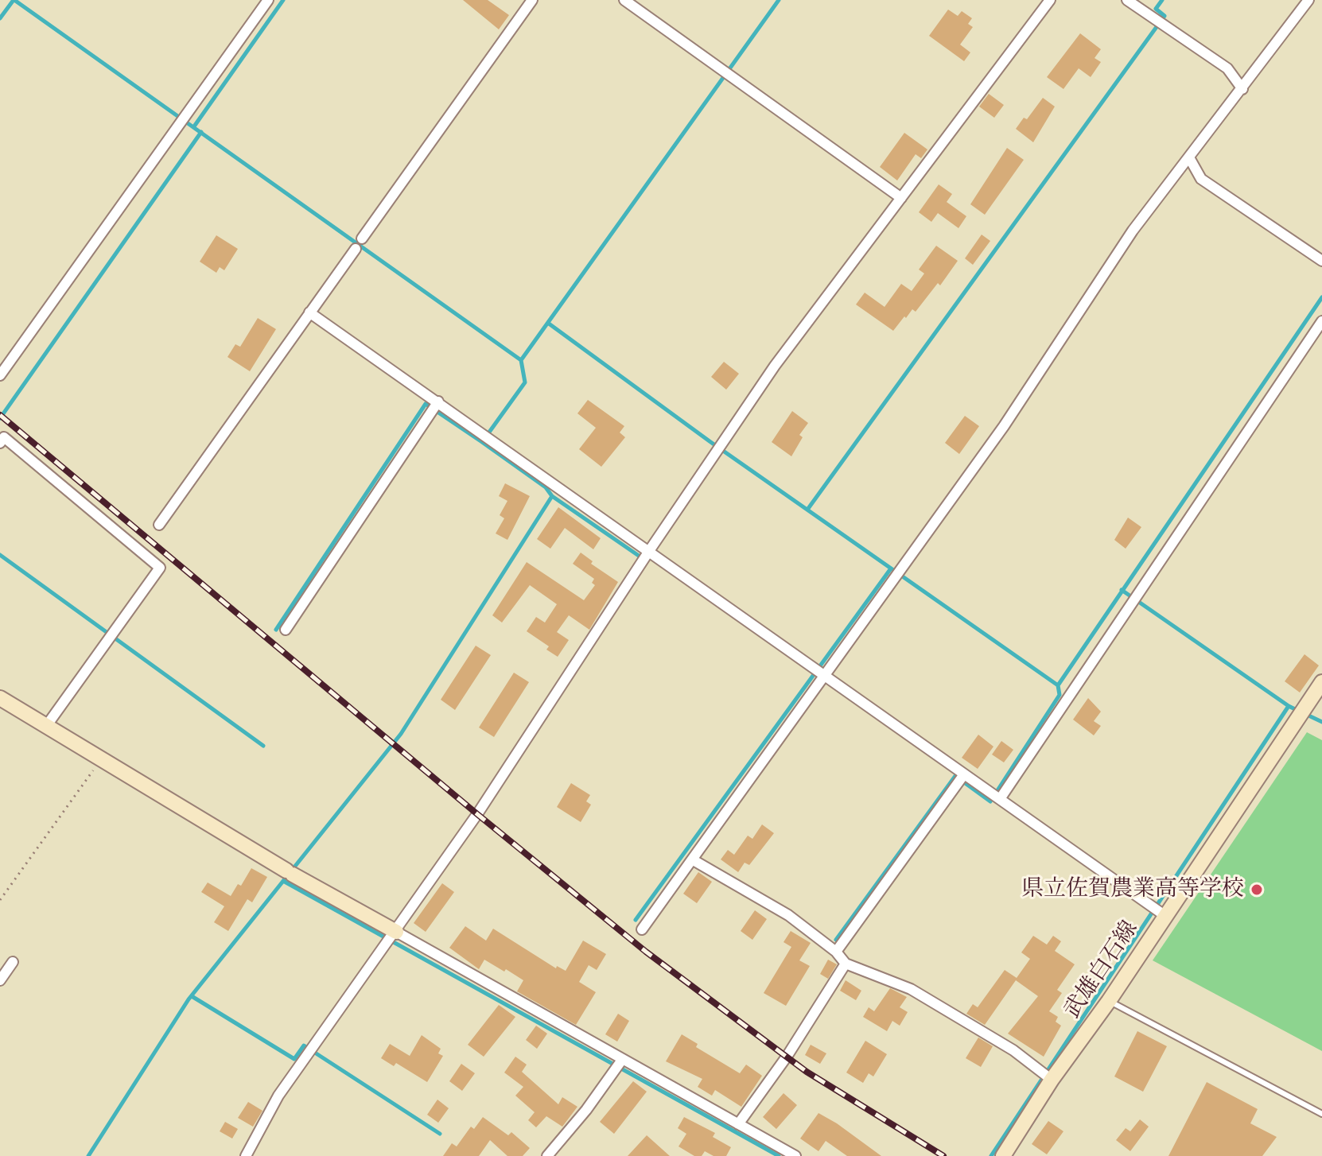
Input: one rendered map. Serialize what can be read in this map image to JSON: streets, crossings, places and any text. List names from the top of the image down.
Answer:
{
  "streets": {
    "main road": ["武雄白石線"]
  },
  "places": ["県立佐賀農業高等学校"]
}
